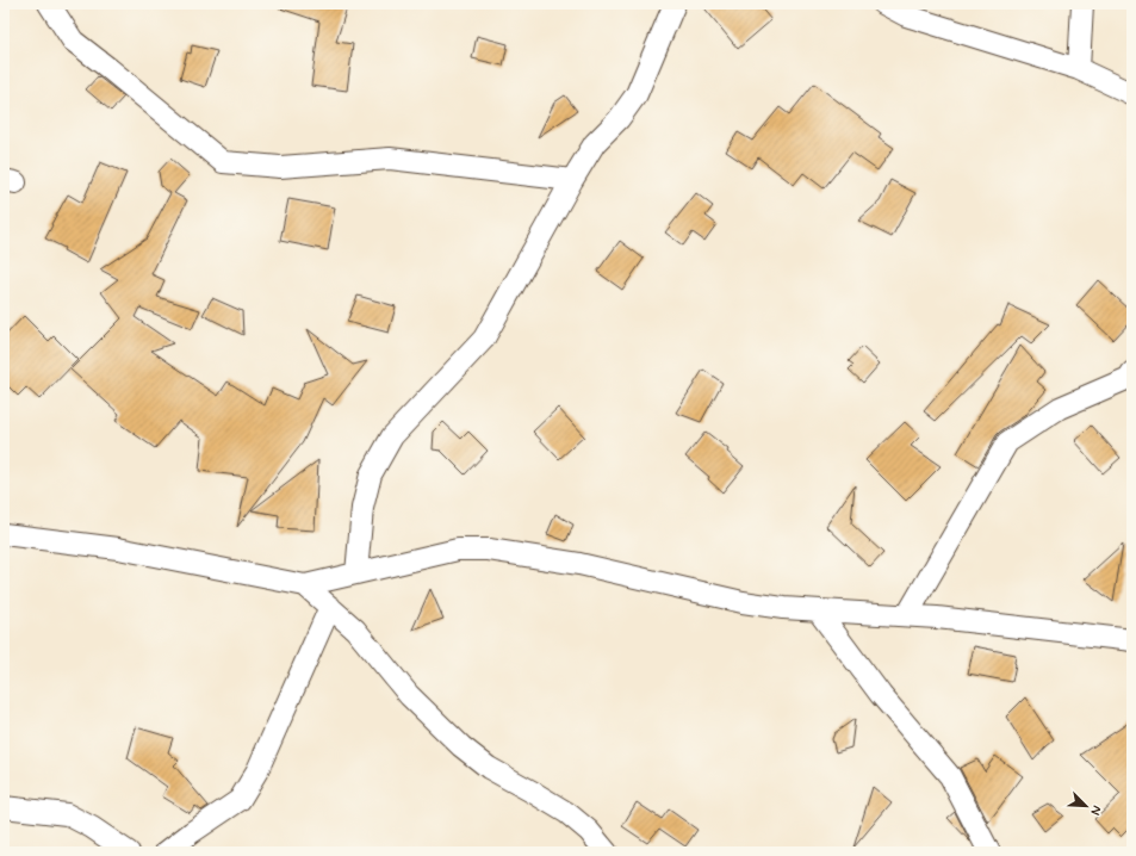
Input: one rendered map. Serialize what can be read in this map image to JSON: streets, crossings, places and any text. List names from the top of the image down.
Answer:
{
  "north": "bottom right"
}
